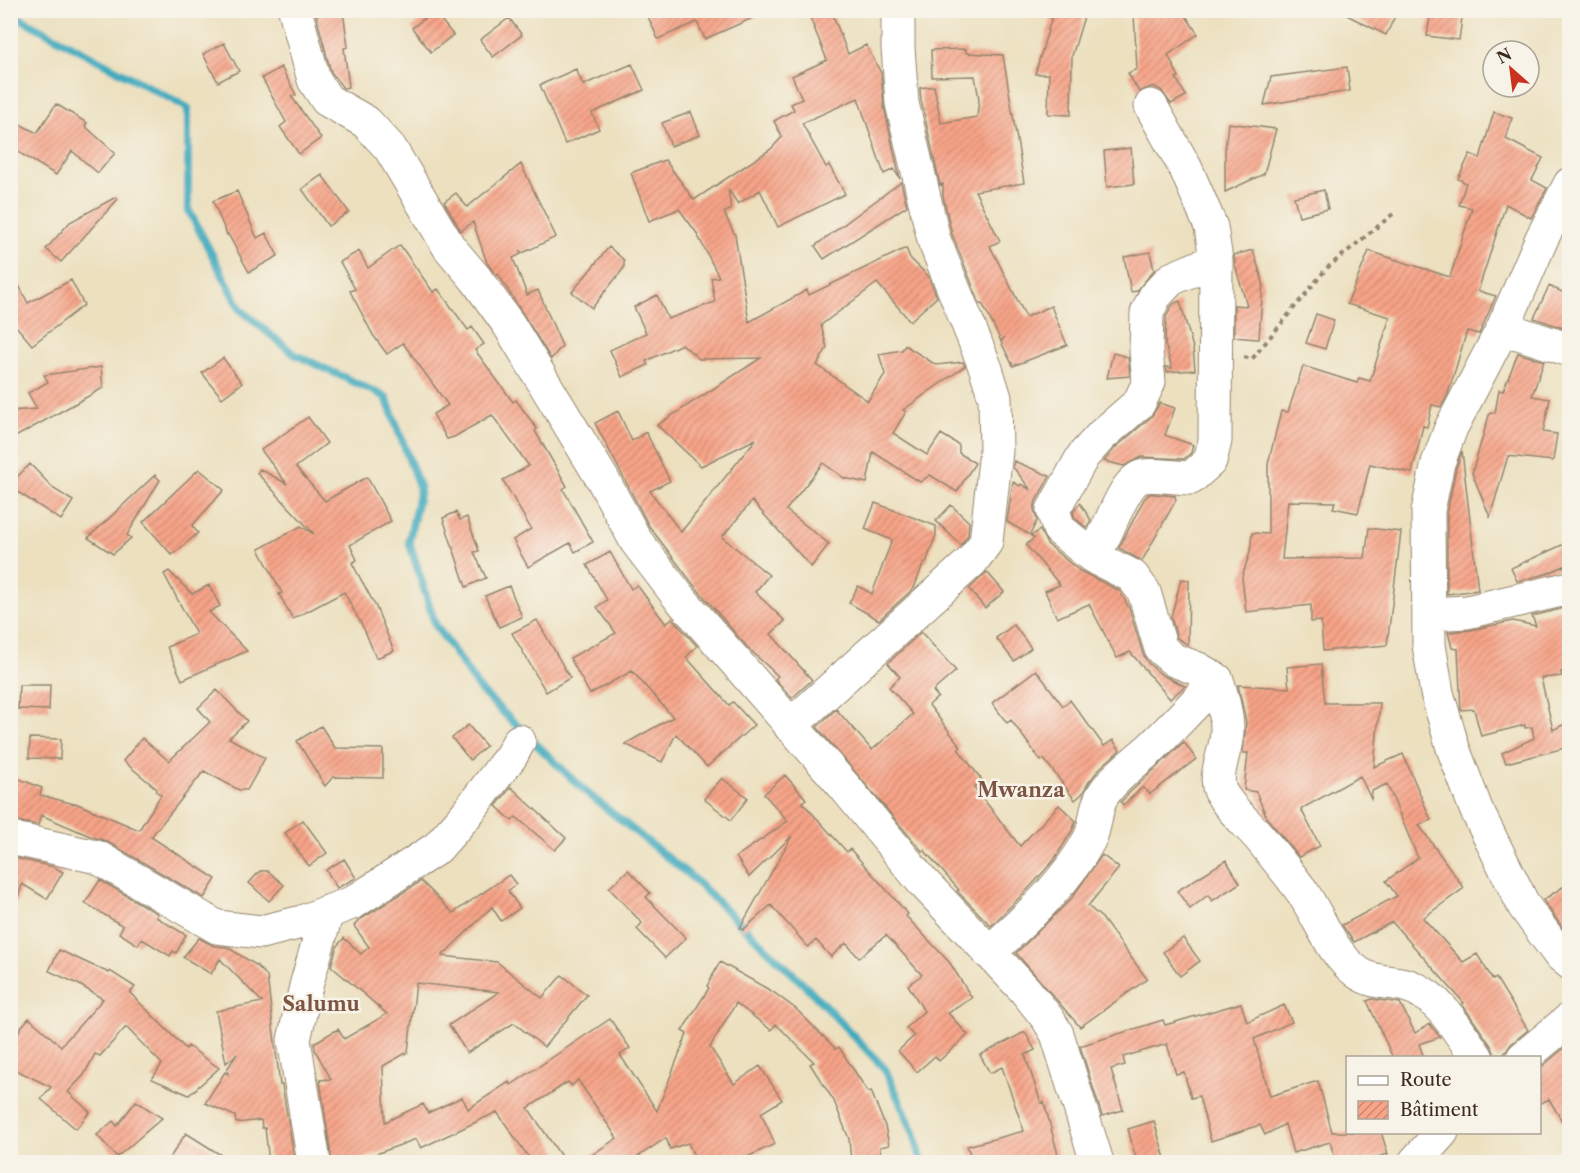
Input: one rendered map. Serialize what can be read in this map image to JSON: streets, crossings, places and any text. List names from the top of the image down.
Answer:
{
  "districts": ["Mwanza", "Salumu"],
  "legend": ["Route", "Bâtiment"],
  "north": "top left"
}
